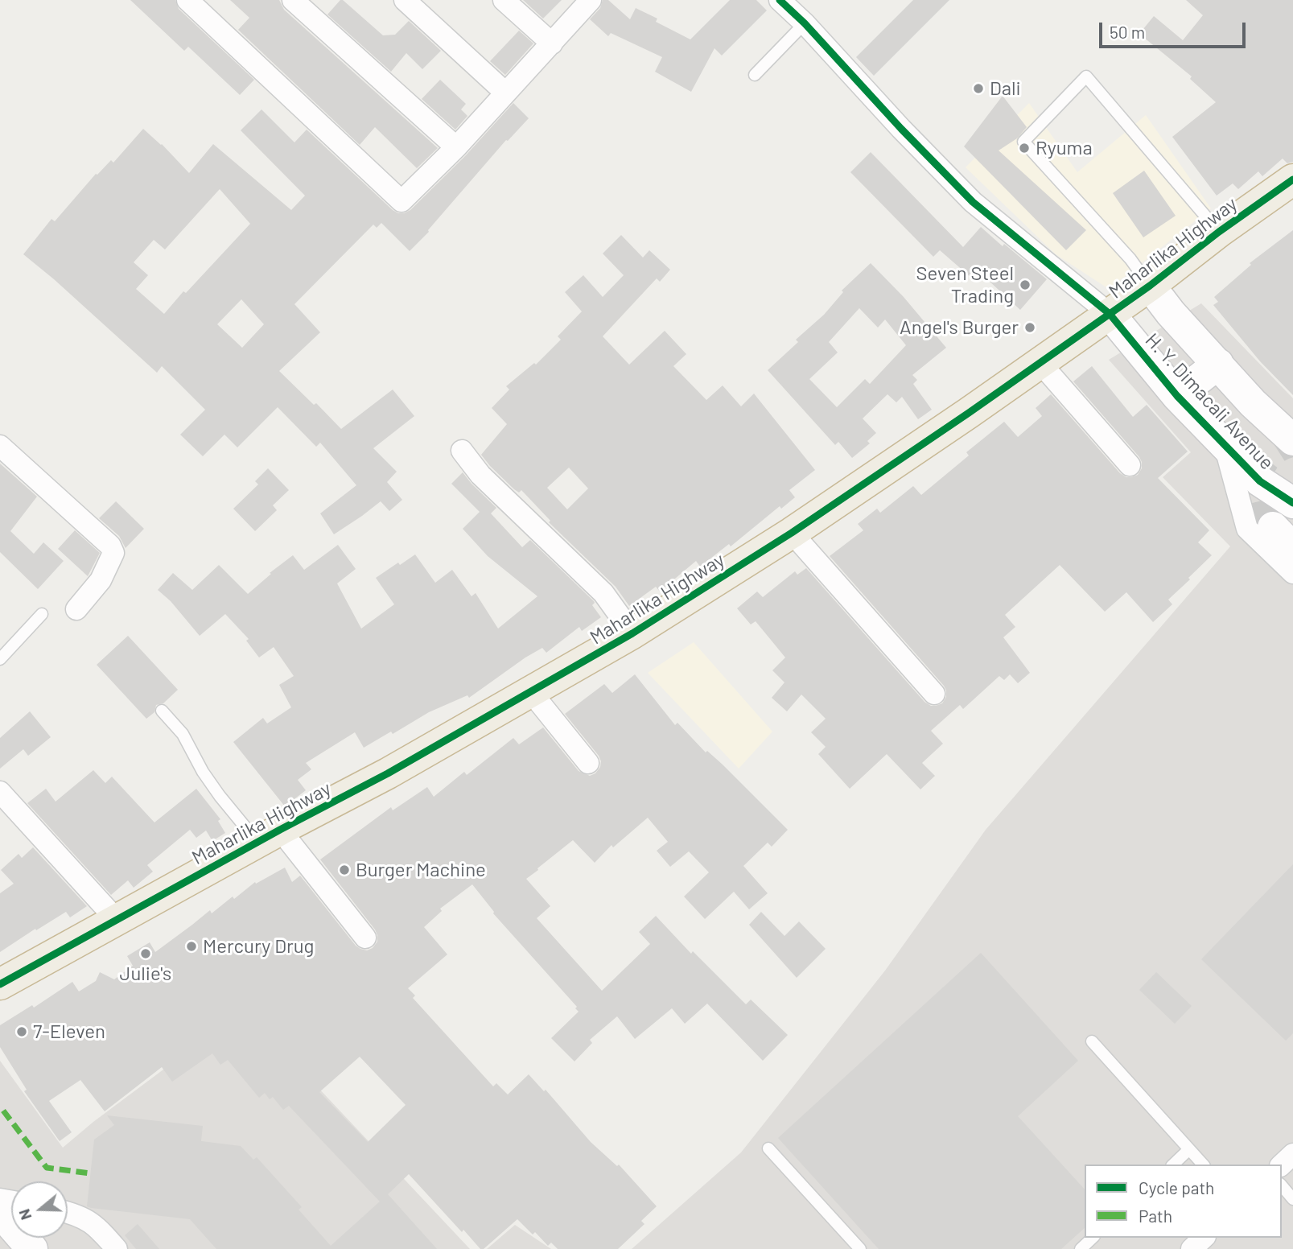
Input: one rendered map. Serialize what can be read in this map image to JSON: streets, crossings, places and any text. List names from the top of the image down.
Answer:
{
  "streets": {
    "highway": ["Maharlika Highway"],
    "street": ["H. Y. Dimacali Avenue"]
  },
  "crossings": [
    ["Maharlika Highway", "H. Y. Dimacali Avenue"]
  ],
  "places": [
    "Dali",
    "Ryuma",
    "Seven Steel Trading",
    "Angel's Burger",
    "Burger Machine",
    "Mercury Drug",
    "Julie's",
    "7-Eleven"
  ],
  "legend": ["Cycle path", "Path"],
  "scale_bar": "50 m",
  "north": "left"
}
